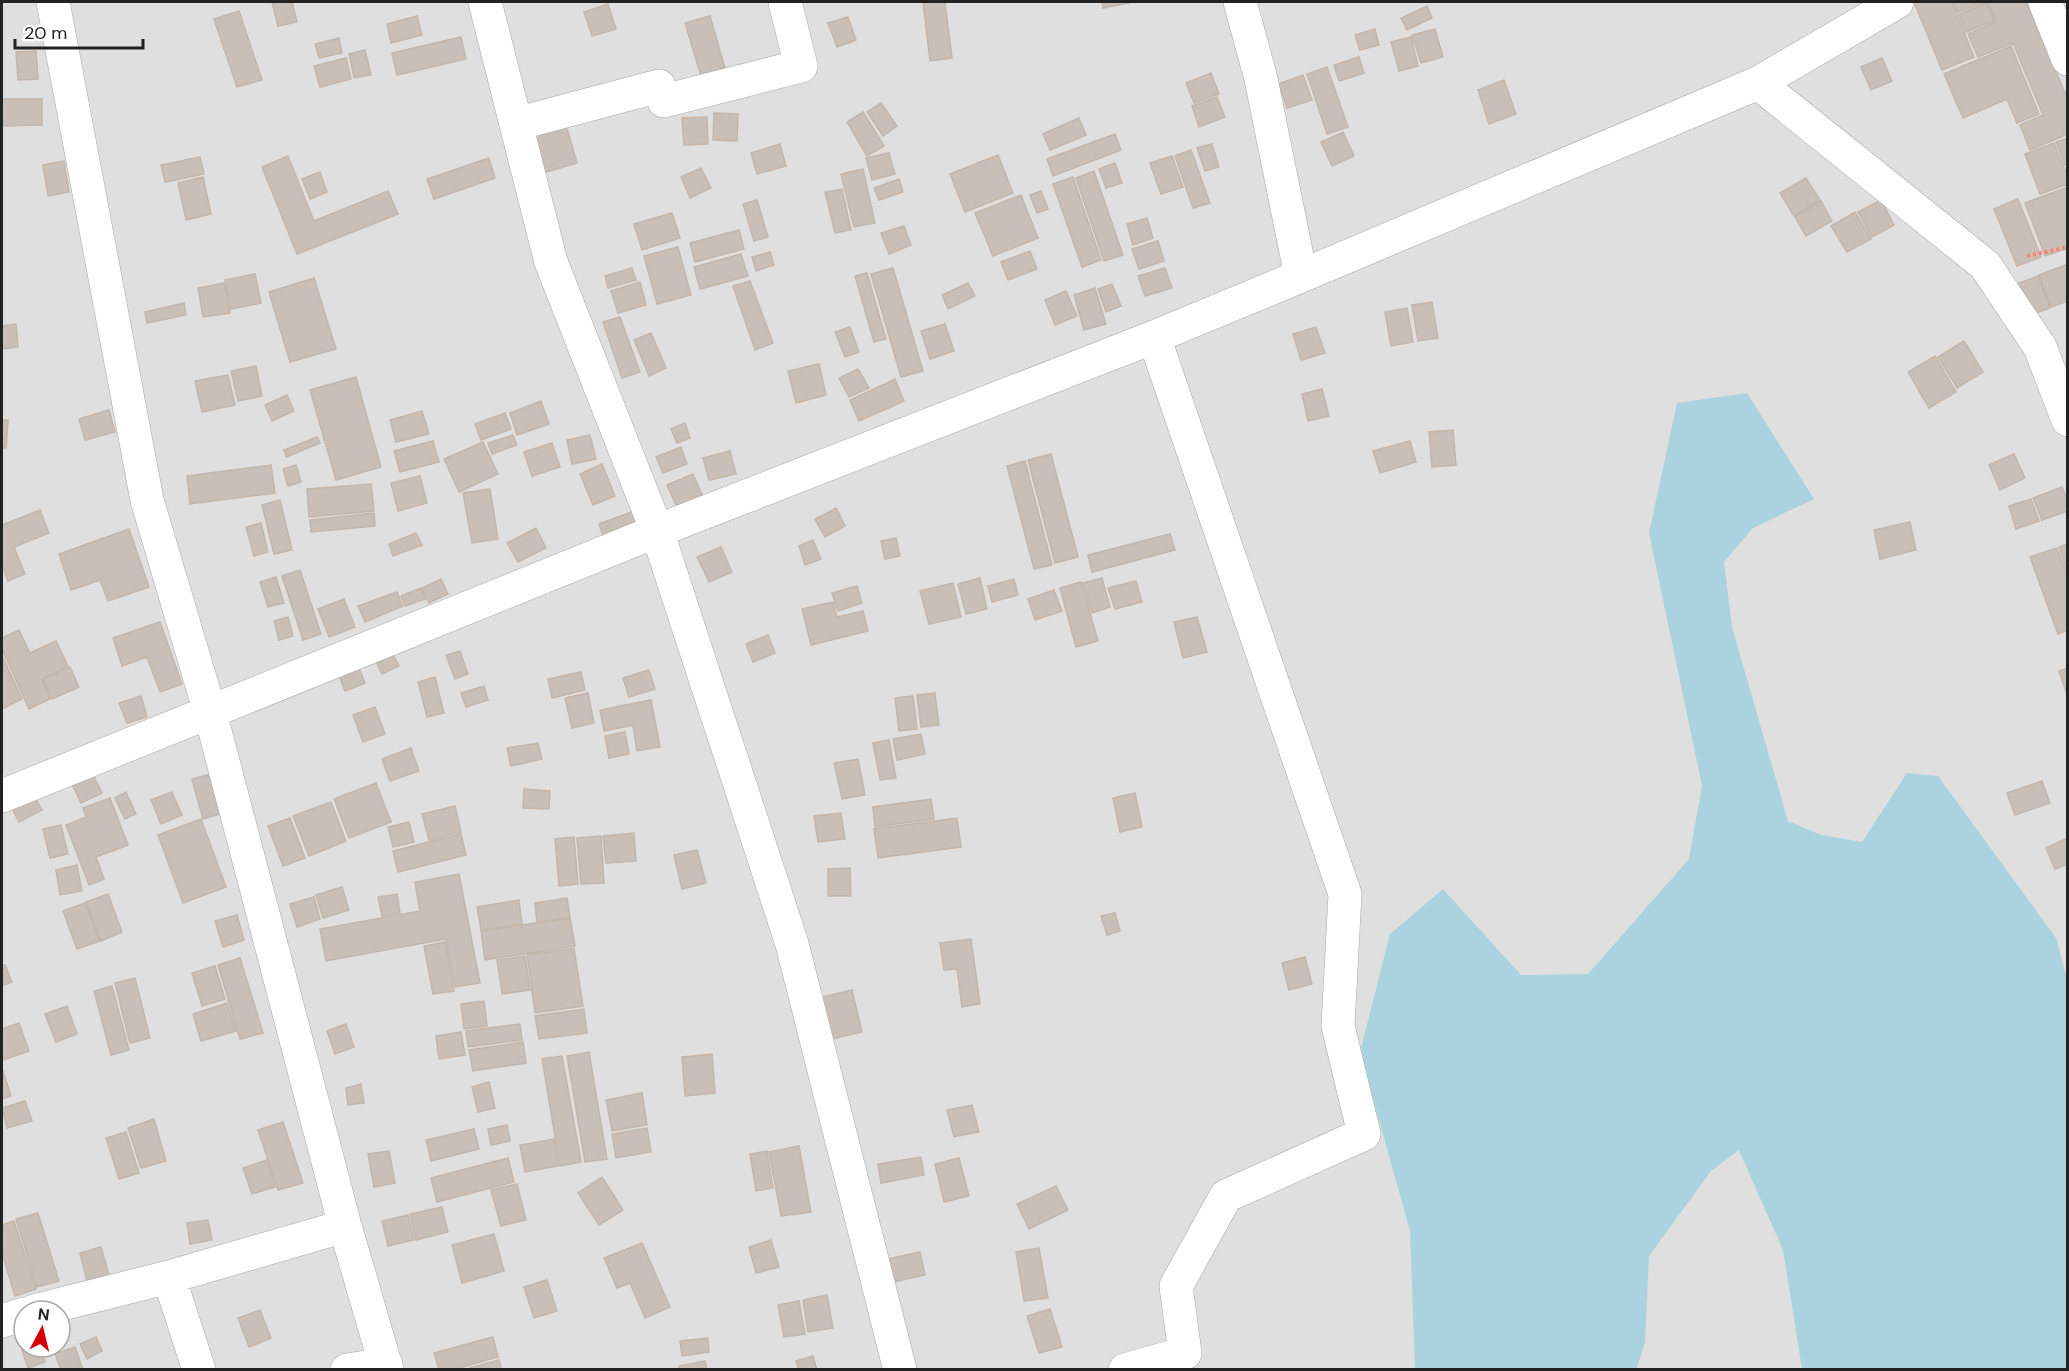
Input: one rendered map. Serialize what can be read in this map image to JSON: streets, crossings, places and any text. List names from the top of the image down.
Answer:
{
  "scale_bar": "20 m",
  "north": "top"
}
